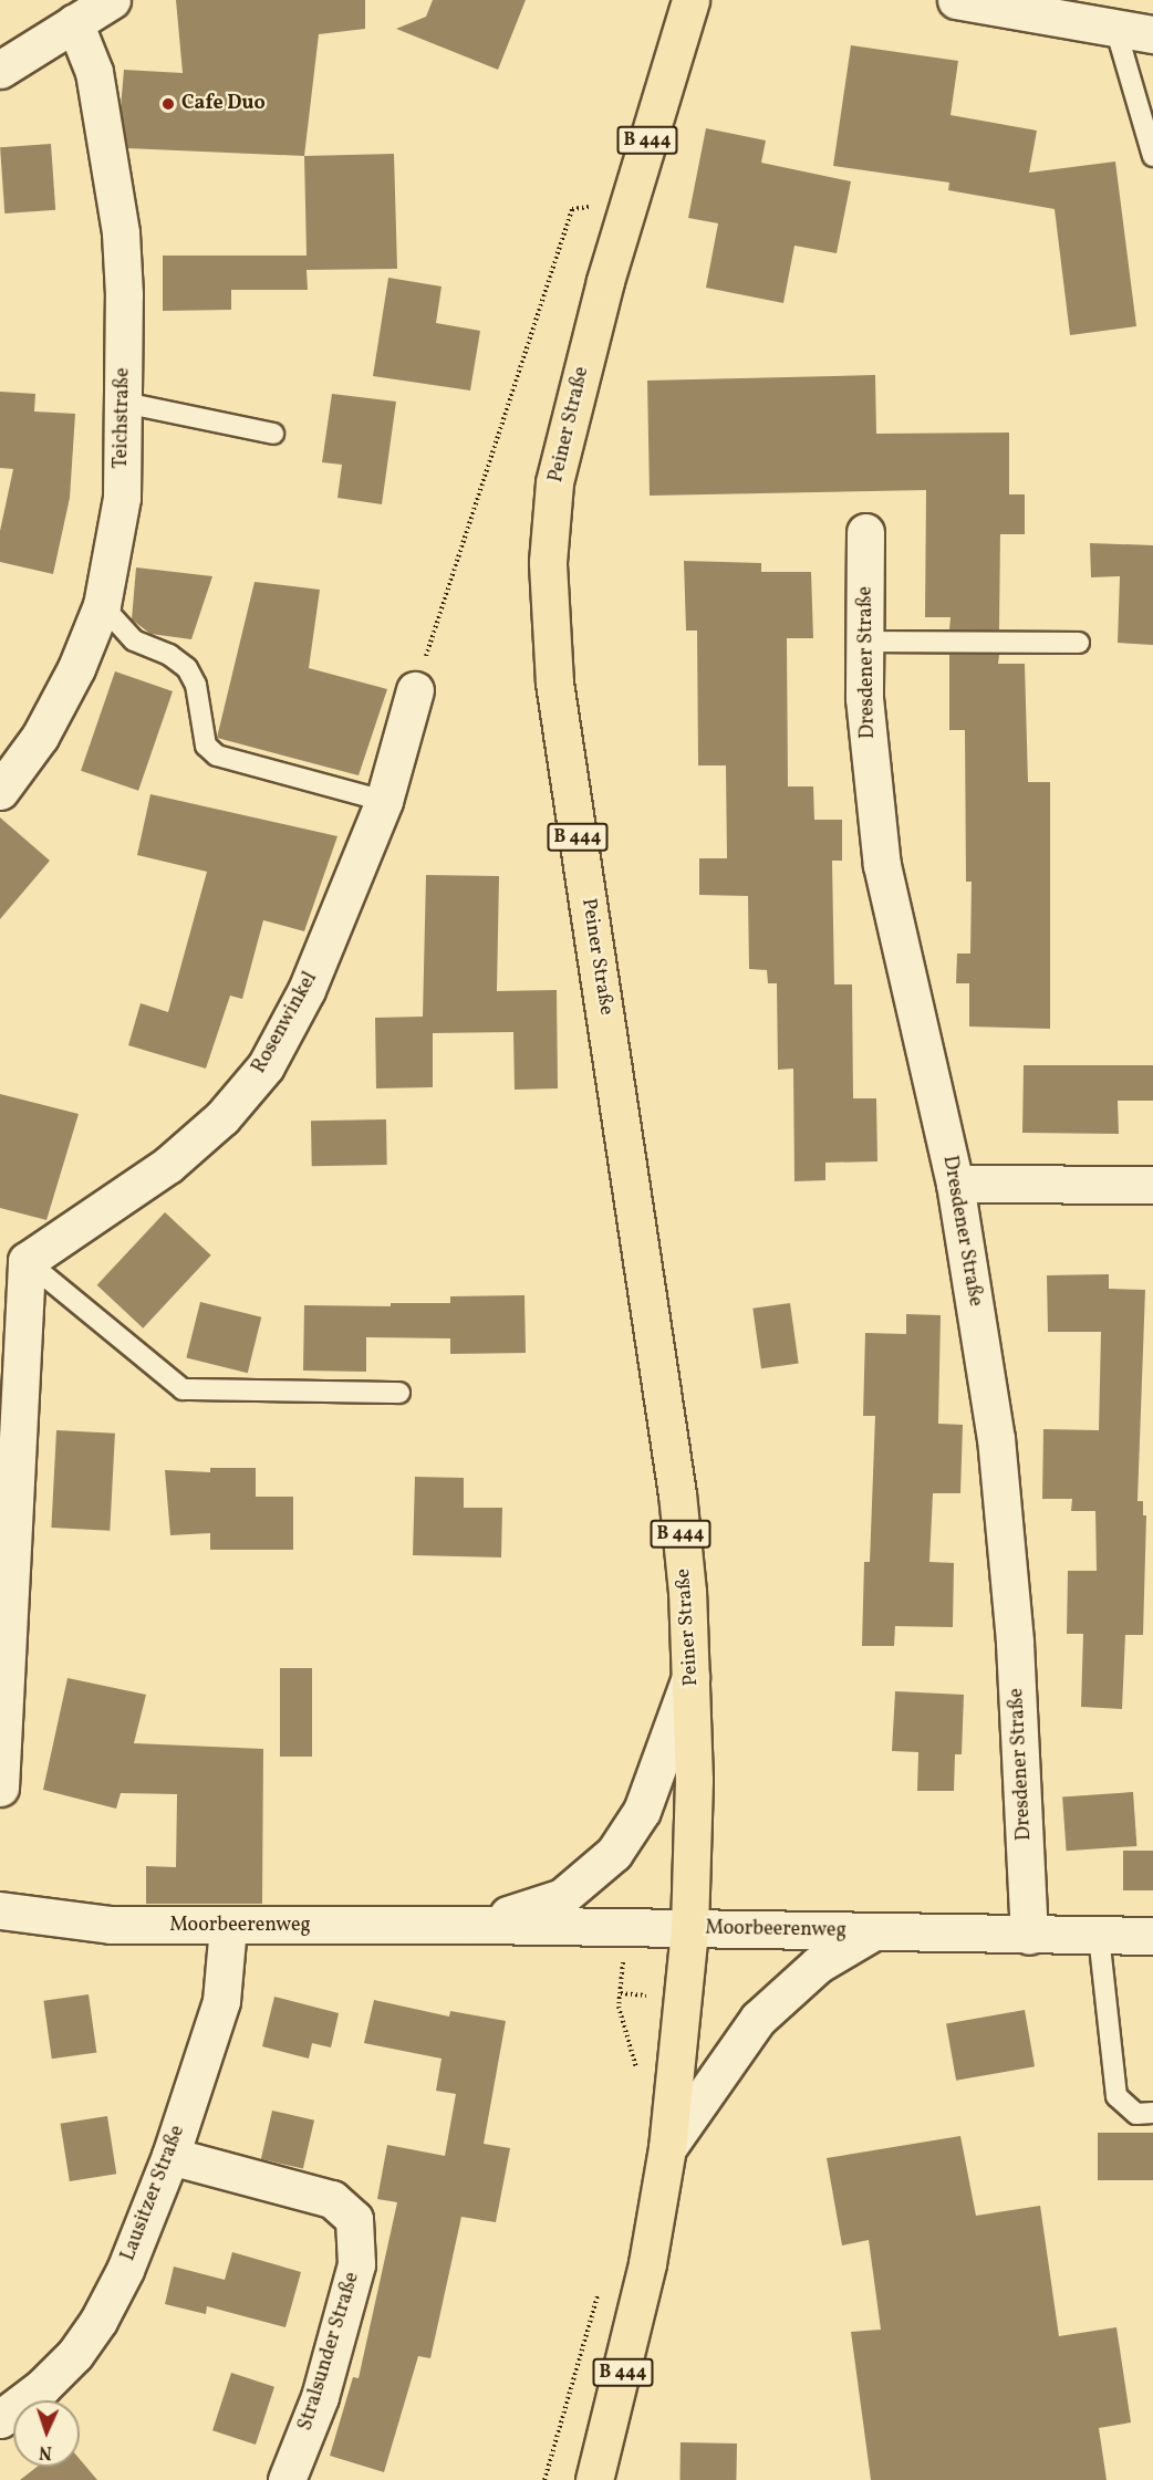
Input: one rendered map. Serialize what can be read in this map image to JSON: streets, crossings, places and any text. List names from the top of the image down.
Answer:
{
  "streets": {
    "main road": ["B 444", "Peiner Straße"],
    "street": [
      "Teichstraße",
      "Dresdener Straße",
      "Rosenwinkel",
      "Moorbeerenweg",
      "Lausitzer Straße",
      "Stralsunder Straße"
    ]
  },
  "crossings": [
    ["B 444", "Peiner Straße"],
    ["B 444", "Moorbeerenweg"],
    ["Peiner Straße", "Moorbeerenweg"],
    ["Dresdener Straße", "Moorbeerenweg"],
    ["Moorbeerenweg", "Lausitzer Straße"],
    ["Lausitzer Straße", "Stralsunder Straße"]
  ],
  "places": ["Cafe Duo"],
  "north": "bottom"
}
